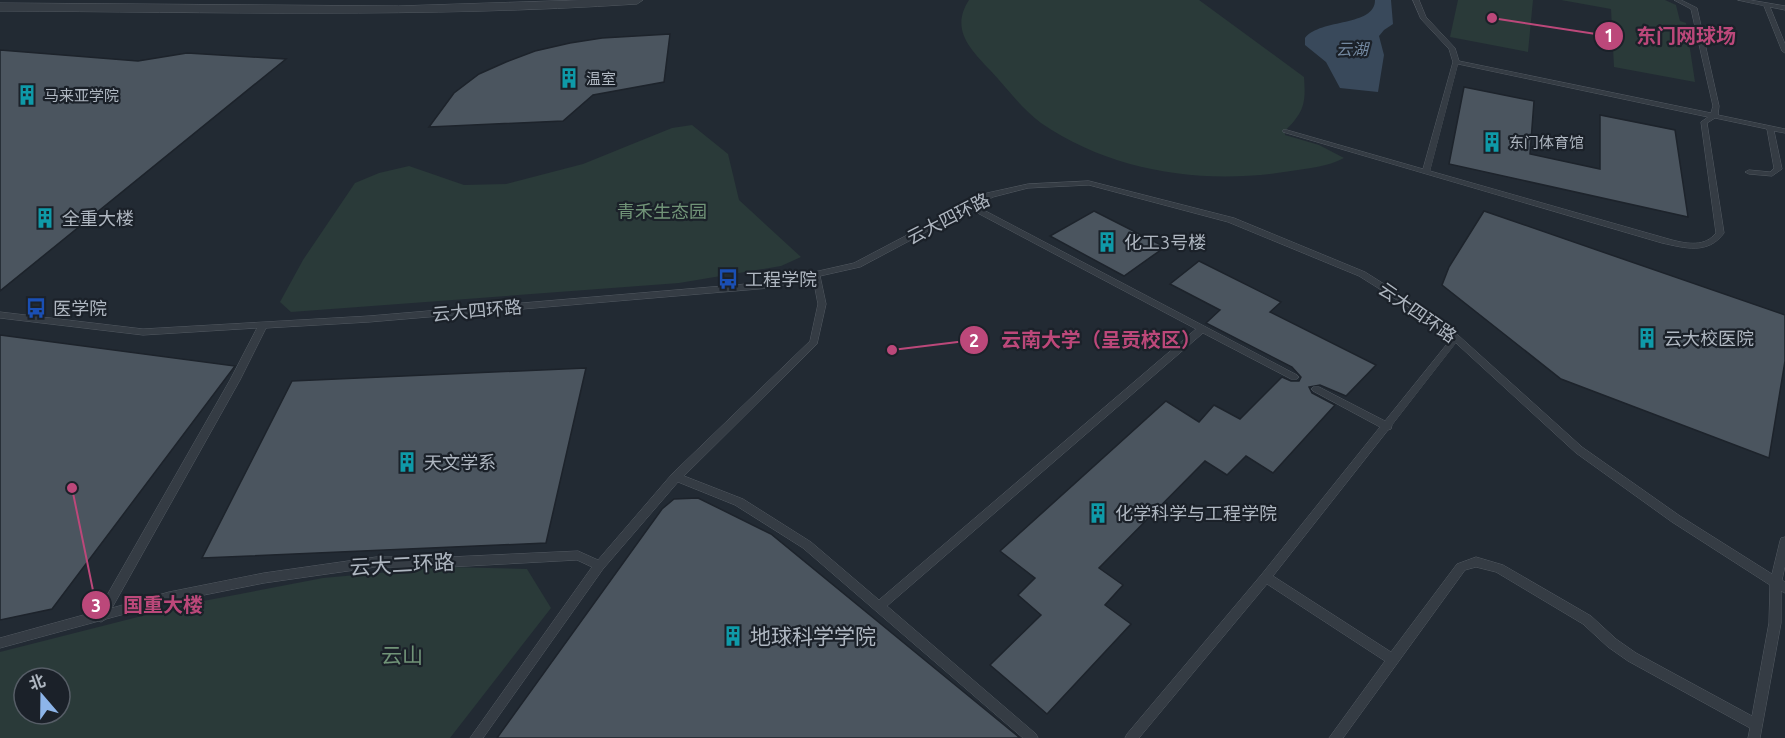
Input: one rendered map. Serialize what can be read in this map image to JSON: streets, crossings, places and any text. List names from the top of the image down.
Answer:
{
  "streets": {
    "lane": ["云大四环路", "云大二环路"]
  },
  "water": ["云湖"],
  "parks": ["青禾生态园", "云山"],
  "places": {
    "other": ["东门网球场", "云南大学（呈贡校区）", "国重大楼"],
    "building": [
      "温室",
      "马来亚学院",
      "东门体育馆",
      "全重大楼",
      "化工3号楼",
      "云大校医院",
      "天文学系",
      "化学科学与工程学院",
      "地球科学学院"
    ],
    "bus stop": ["工程学院", "医学院"]
  },
  "north": "top"
}
